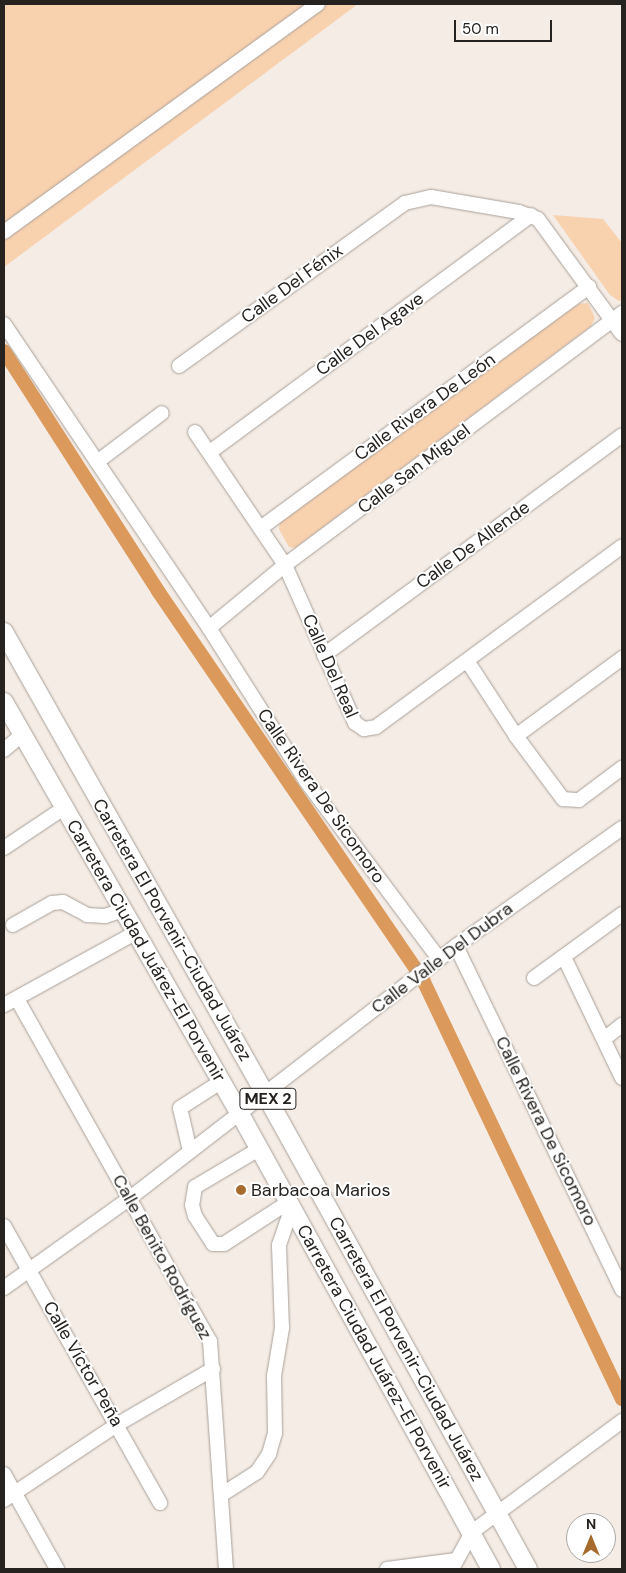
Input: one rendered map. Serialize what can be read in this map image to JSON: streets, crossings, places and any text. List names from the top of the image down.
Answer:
{
  "streets": {
    "main road": ["Carretera El Porvenir-Ciudad Juárez", "Carretera Ciudad Juárez-El Porvenir", "MEX 2"],
    "street": [
      "Calle Del Fénix",
      "Calle Del Agave",
      "Calle Rivera De León",
      "Calle San Miguel",
      "Calle De Allende",
      "Calle Del Real",
      "Calle Rivera De Sicomoro",
      "Calle Valle Del Dubra",
      "Calle Benito Rodríguez",
      "Calle Víctor Peña"
    ]
  },
  "crossings": [
    ["Calle Del Fénix", "Calle Del Agave"],
    ["Calle Del Agave", "Calle Del Real"],
    ["Calle Rivera De León", "Calle Del Real"],
    ["Calle San Miguel", "Calle Del Real"],
    ["Calle San Miguel", "Calle Rivera De Sicomoro"],
    ["Calle De Allende", "Calle Del Real"],
    ["Calle Rivera De Sicomoro", "Calle Valle Del Dubra"],
    ["Carretera El Porvenir-Ciudad Juárez", "Calle Valle Del Dubra"],
    ["Carretera Ciudad Juárez-El Porvenir", "Calle Valle Del Dubra"],
    ["Calle Valle Del Dubra", "Calle Benito Rodríguez"],
    ["Calle Valle Del Dubra", "Calle Víctor Peña"]
  ],
  "places": ["Barbacoa Marios"],
  "scale_bar": "50 m",
  "north": "top"
}
